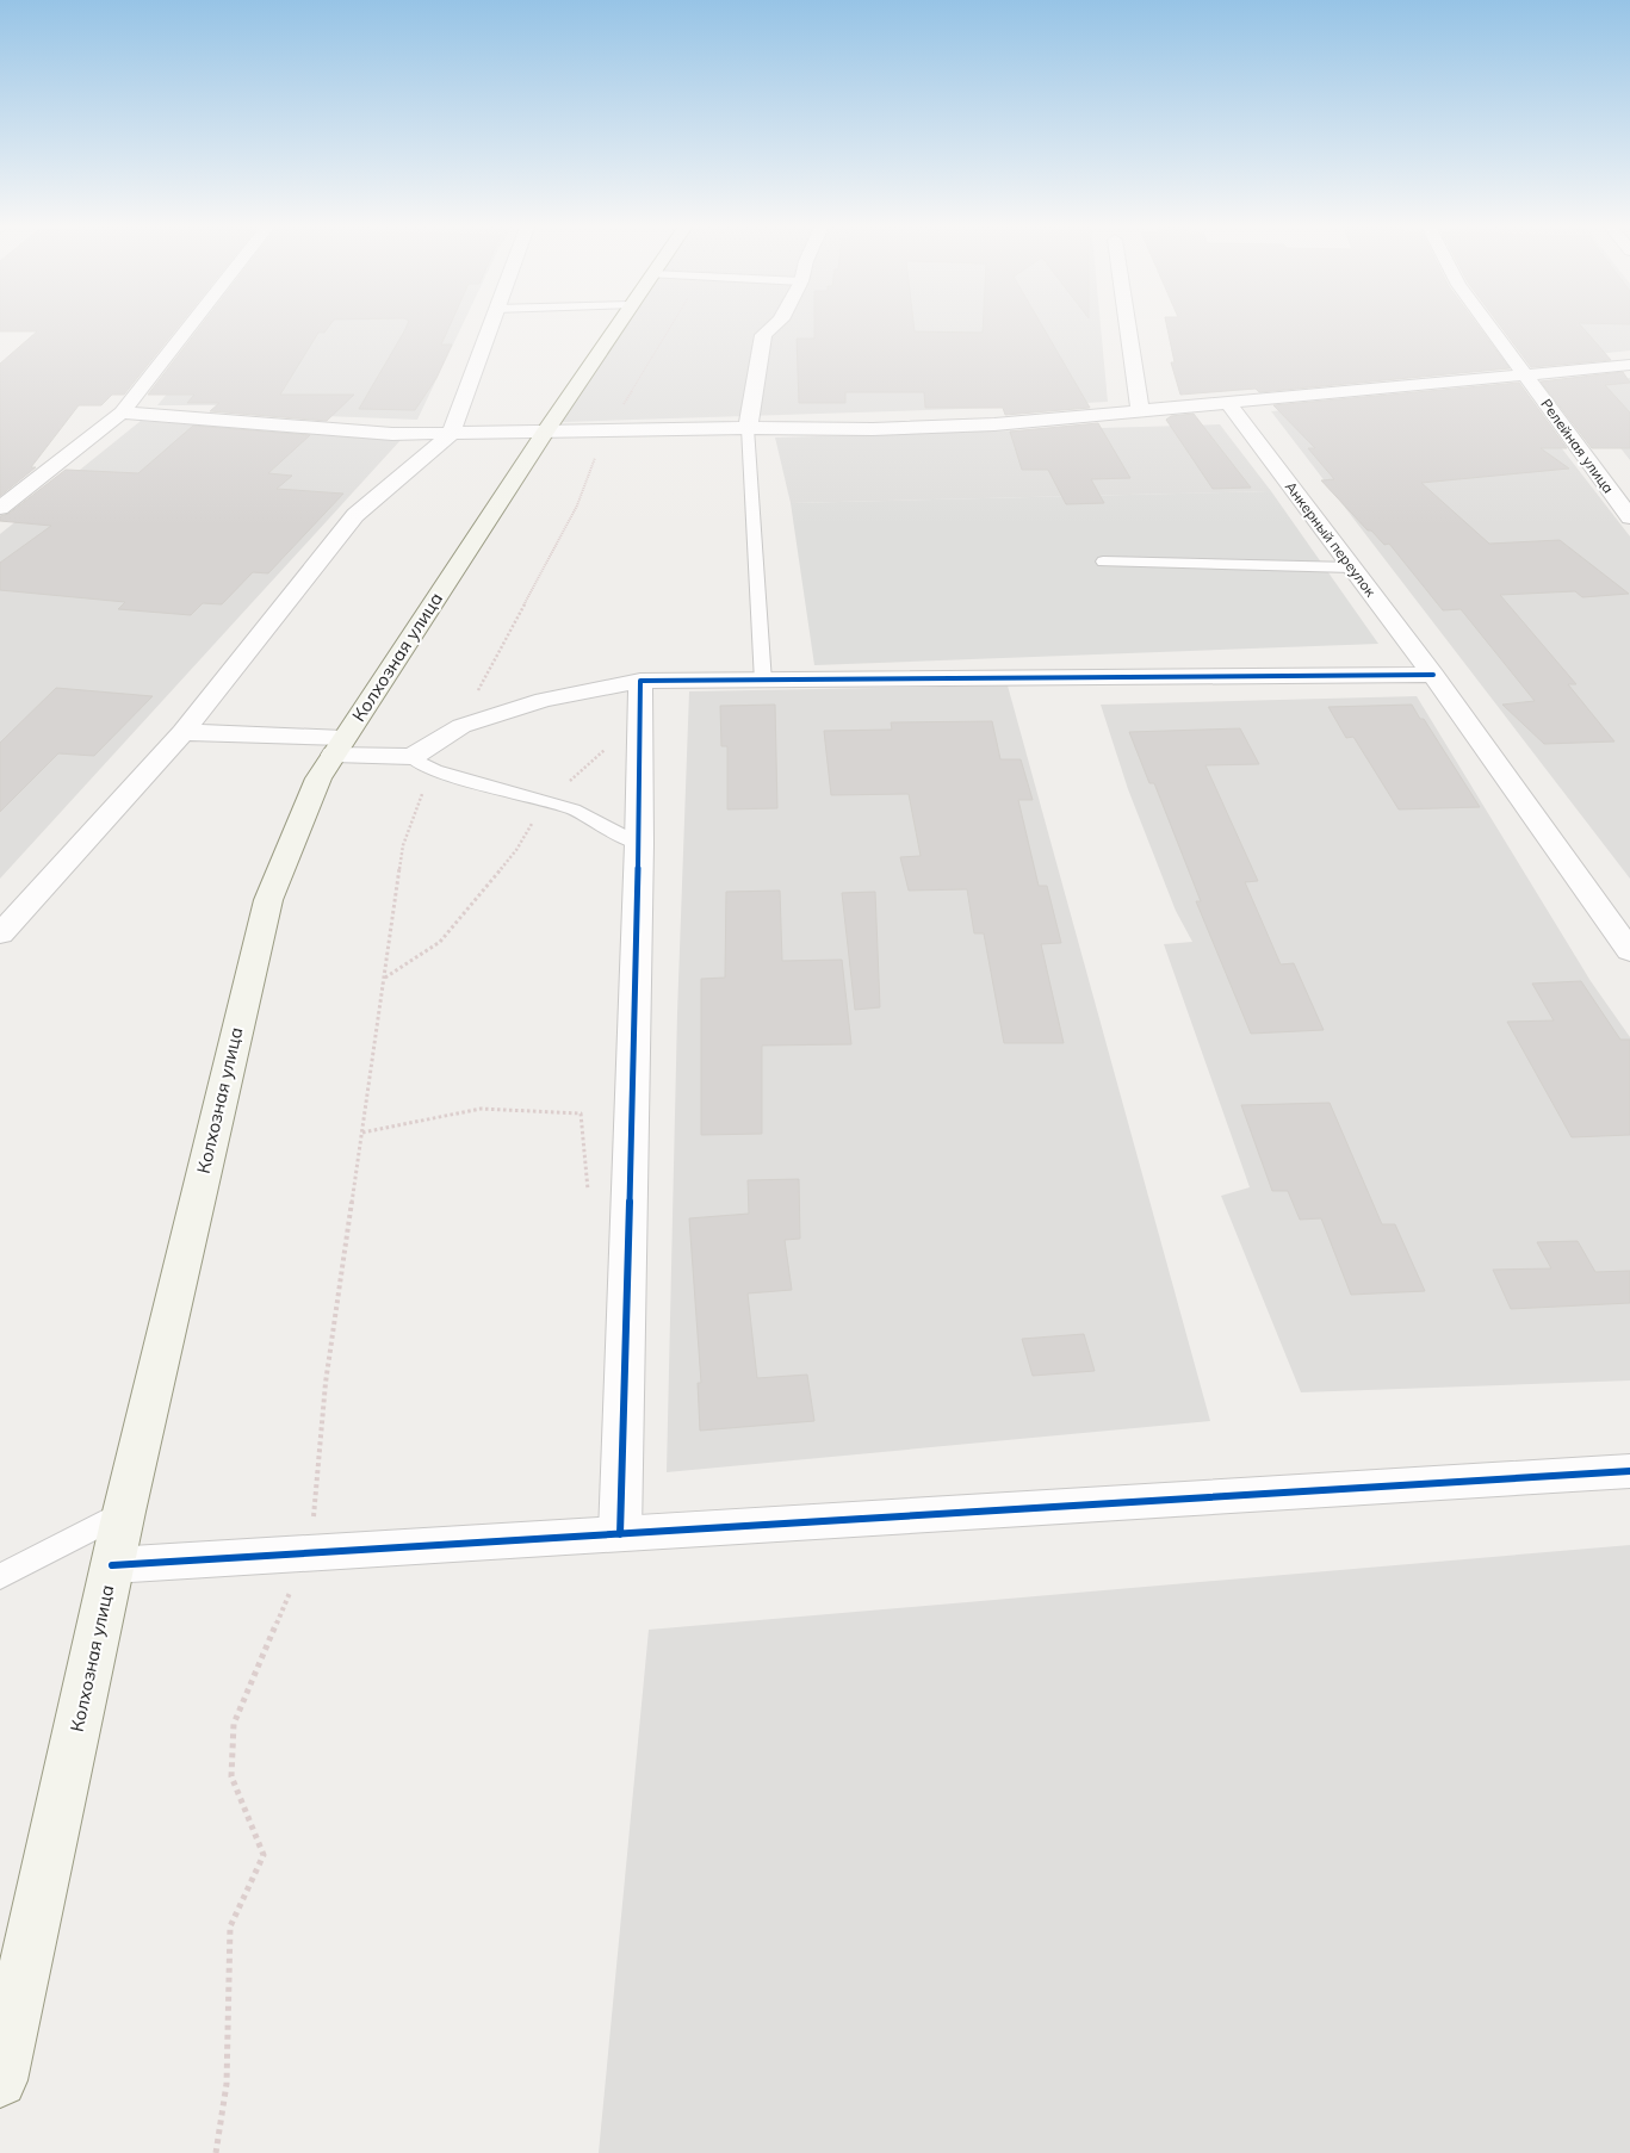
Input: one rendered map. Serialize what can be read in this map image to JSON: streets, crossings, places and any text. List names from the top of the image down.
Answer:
{
  "streets": {
    "main road": ["Колхозная улица"],
    "street": ["Релейная улица", "Анкерный переулок"]
  }
}
